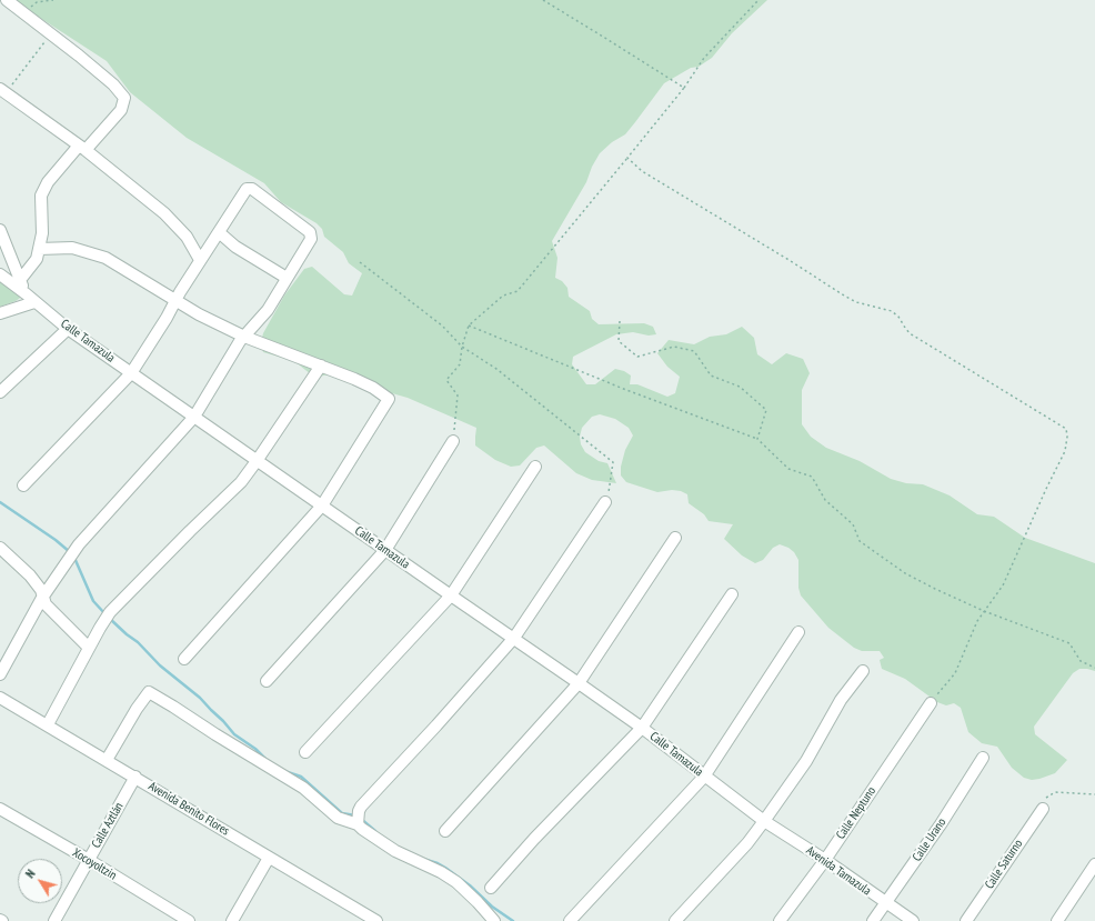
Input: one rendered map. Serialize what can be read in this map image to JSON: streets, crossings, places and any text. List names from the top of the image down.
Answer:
{
  "streets": {
    "street": [
      "Calle Tamazula",
      "Avenida Benito Flores",
      "Calle Neptuno",
      "Calle Aztlán",
      "Calle Urano",
      "Xocoyoltzin",
      "Calle Saturno",
      "Avenida Tamazula"
    ]
  },
  "crossings": [
    ["Calle Tamazula", "Avenida Tamazula"],
    ["Avenida Benito Flores", "Calle Aztlán"],
    ["Calle Neptuno", "Avenida Tamazula"],
    ["Calle Aztlán", "Xocoyoltzin"],
    ["Calle Urano", "Avenida Tamazula"]
  ],
  "north": "top left"
}
